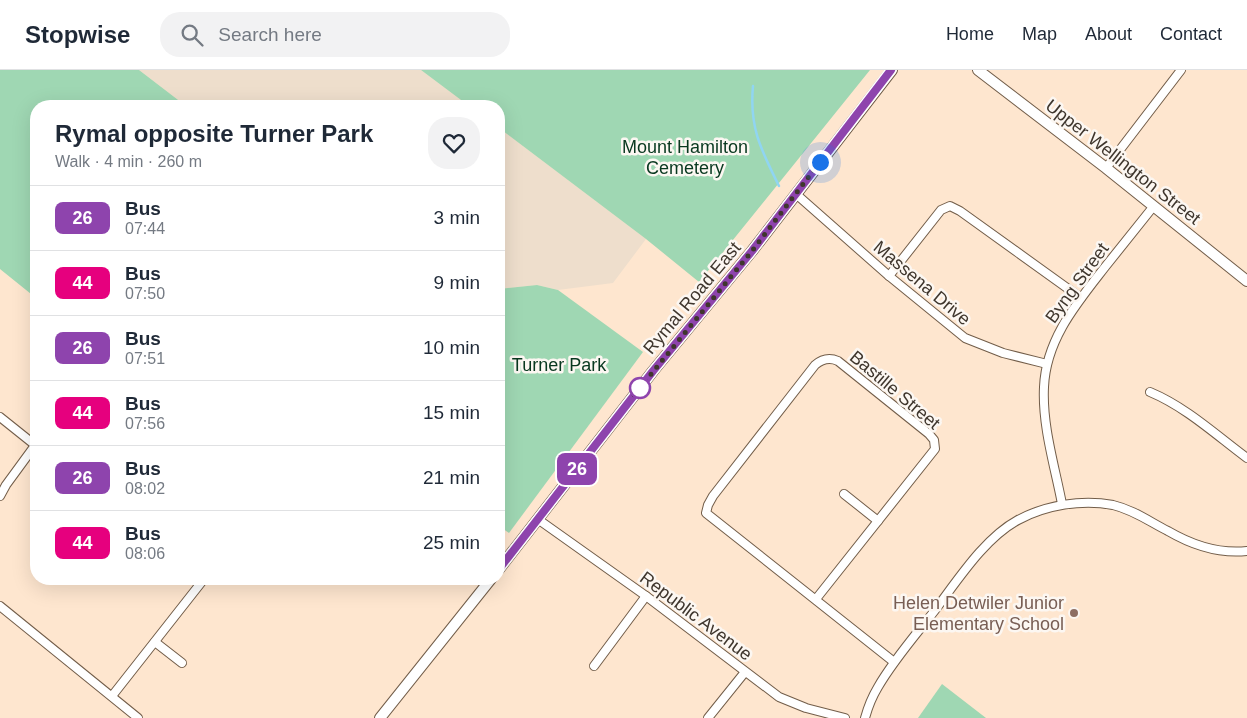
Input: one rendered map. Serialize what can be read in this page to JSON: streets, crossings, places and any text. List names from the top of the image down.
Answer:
{
  "streets": {
    "main road": ["Upper Wellington Street", "Rymal Road East"],
    "street": [
      "Massena Drive",
      "Byng Street",
      "Bastille Street",
      "Republic Avenue"
    ]
  },
  "crossings": [
    ["Upper Wellington Street", "Byng Street"],
    ["Massena Drive", "Byng Street"],
    ["Massena Drive", "Rymal Road East"],
    ["Rymal Road East", "Republic Avenue"]
  ],
  "parks": ["Mount Hamilton Cemetery", "Turner Park"],
  "places": ["Helen Detwiler Junior Elementary School"],
  "lines": ["bus line 26"],
  "page": {
    "header": "Stopwise",
    "search": "Search here",
    "nav": [
      "Home",
      "Map",
      "About",
      "Contact"
    ],
    "on_map": "26",
    "heading": ["Rymal opposite Turner Park", "Walk · 4 min · 260 m"],
    "list": [
      {
        "mark": "26",
        "name": "Bus",
        "note": "07:44",
        "value": "3 min"
      },
      {
        "mark": "44",
        "name": "Bus",
        "note": "07:50",
        "value": "9 min"
      },
      {
        "mark": "26",
        "name": "Bus",
        "note": "07:51",
        "value": "10 min"
      },
      {
        "mark": "44",
        "name": "Bus",
        "note": "07:56",
        "value": "15 min"
      },
      {
        "mark": "26",
        "name": "Bus",
        "note": "08:02",
        "value": "21 min"
      },
      {
        "mark": "44",
        "name": "Bus",
        "note": "08:06",
        "value": "25 min"
      }
    ]
  }
}
